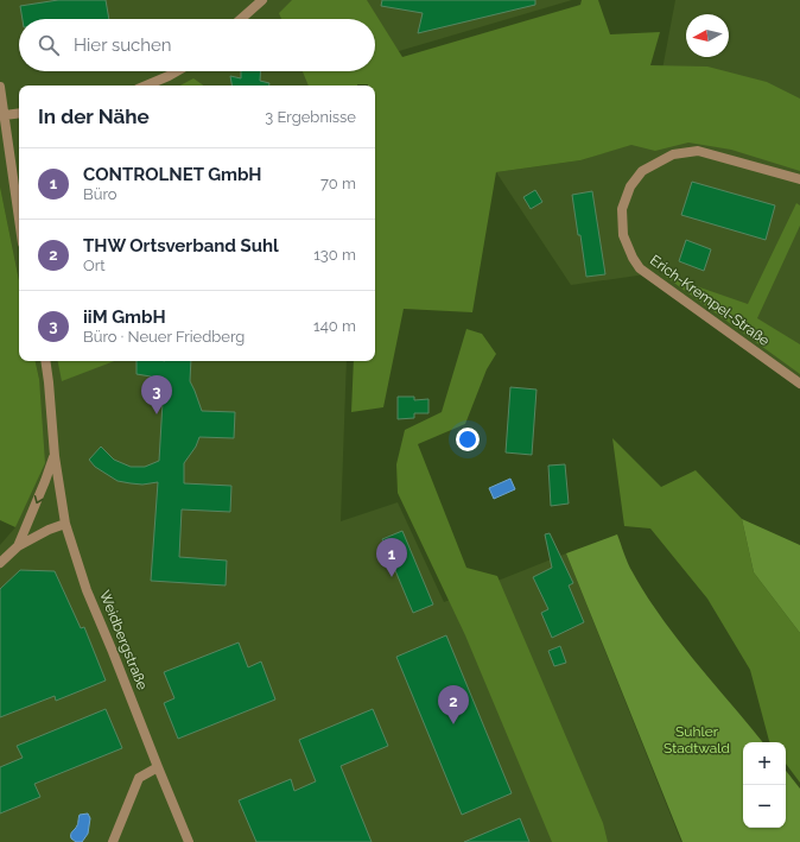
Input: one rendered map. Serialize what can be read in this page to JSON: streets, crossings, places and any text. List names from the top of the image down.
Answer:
{
  "streets": {
    "street": ["Erich-Krempel-Straße", "Weidbergstraße"]
  },
  "parks": ["Suhler Stadtwald"],
  "north": "left",
  "page": {
    "search": "Hier suchen",
    "heading": ["In der Nähe", "3 Ergebnisse"],
    "list": [
      {
        "mark": "1",
        "name": "CONTROLNET GmbH",
        "note": "Büro",
        "value": "70 m"
      },
      {
        "mark": "2",
        "name": "THW Ortsverband Suhl",
        "note": "Ort",
        "value": "130 m"
      },
      {
        "mark": "3",
        "name": "iiM GmbH",
        "note": "Büro · Neuer Friedberg",
        "value": "140 m"
      }
    ],
    "pins": ["3", "1", "2"],
    "map_buttons": ["+", "−"]
  }
}
